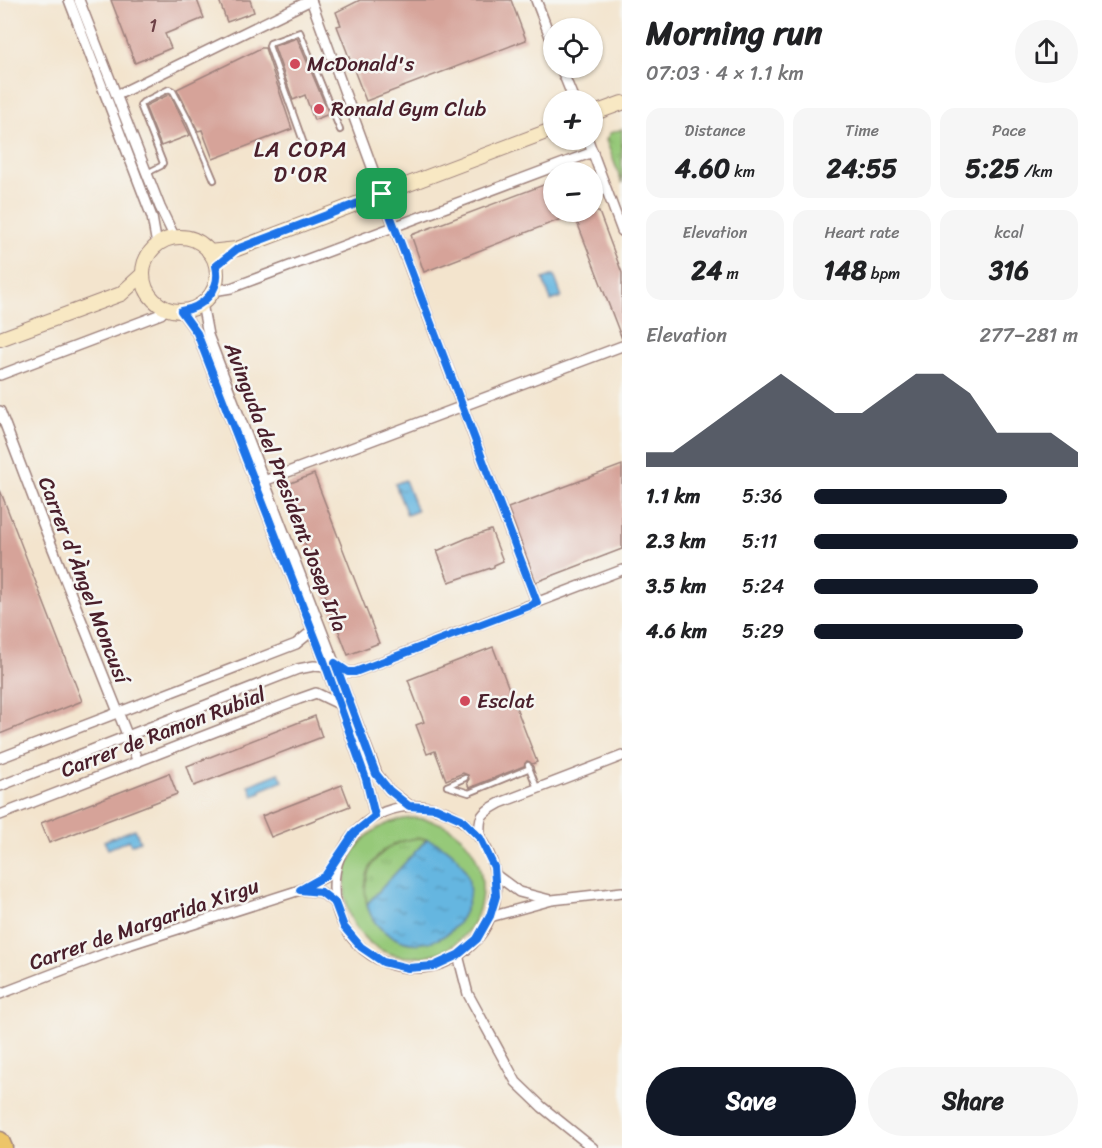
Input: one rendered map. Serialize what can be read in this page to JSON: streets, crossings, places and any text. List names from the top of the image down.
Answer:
{
  "streets": {
    "street": [
      "Avinguda del President Josep Irla",
      "Carrer d'Àngel Moncusí",
      "Carrer de Ramon Rubial",
      "Carrer de Margarida Xirgu"
    ]
  },
  "crossings": [
    ["Avinguda del President Josep Irla", "Carrer de Ramon Rubial"],
    ["Avinguda del President Josep Irla", "Carrer de Margarida Xirgu"],
    ["Carrer d'Àngel Moncusí", "Carrer de Ramon Rubial"]
  ],
  "districts": ["LA COPA D'OR"],
  "places": ["McDonald's", "Ronald Gym Club", "Esclat"],
  "house_numbers": ["1"],
  "page": {
    "heading": ["Morning run", "07:03 · 4 × 1.1 km"],
    "map_buttons": ["+", "−"],
    "stats": [
      ["Distance", "4.60 km"],
      ["Time", "24:55"],
      ["Pace", "5:25 /km"],
      ["Elevation", "24 m"],
      ["Heart rate", "148 bpm"],
      ["kcal", "316"]
    ],
    "chart": ["Elevation", "277–281 m"],
    "list": [
      {
        "name": "1.1 km",
        "note": "5:36"
      },
      {
        "name": "2.3 km",
        "note": "5:11"
      },
      {
        "name": "3.5 km",
        "note": "5:24"
      },
      {
        "name": "4.6 km",
        "note": "5:29"
      }
    ],
    "buttons": ["Save", "Share"]
  }
}
